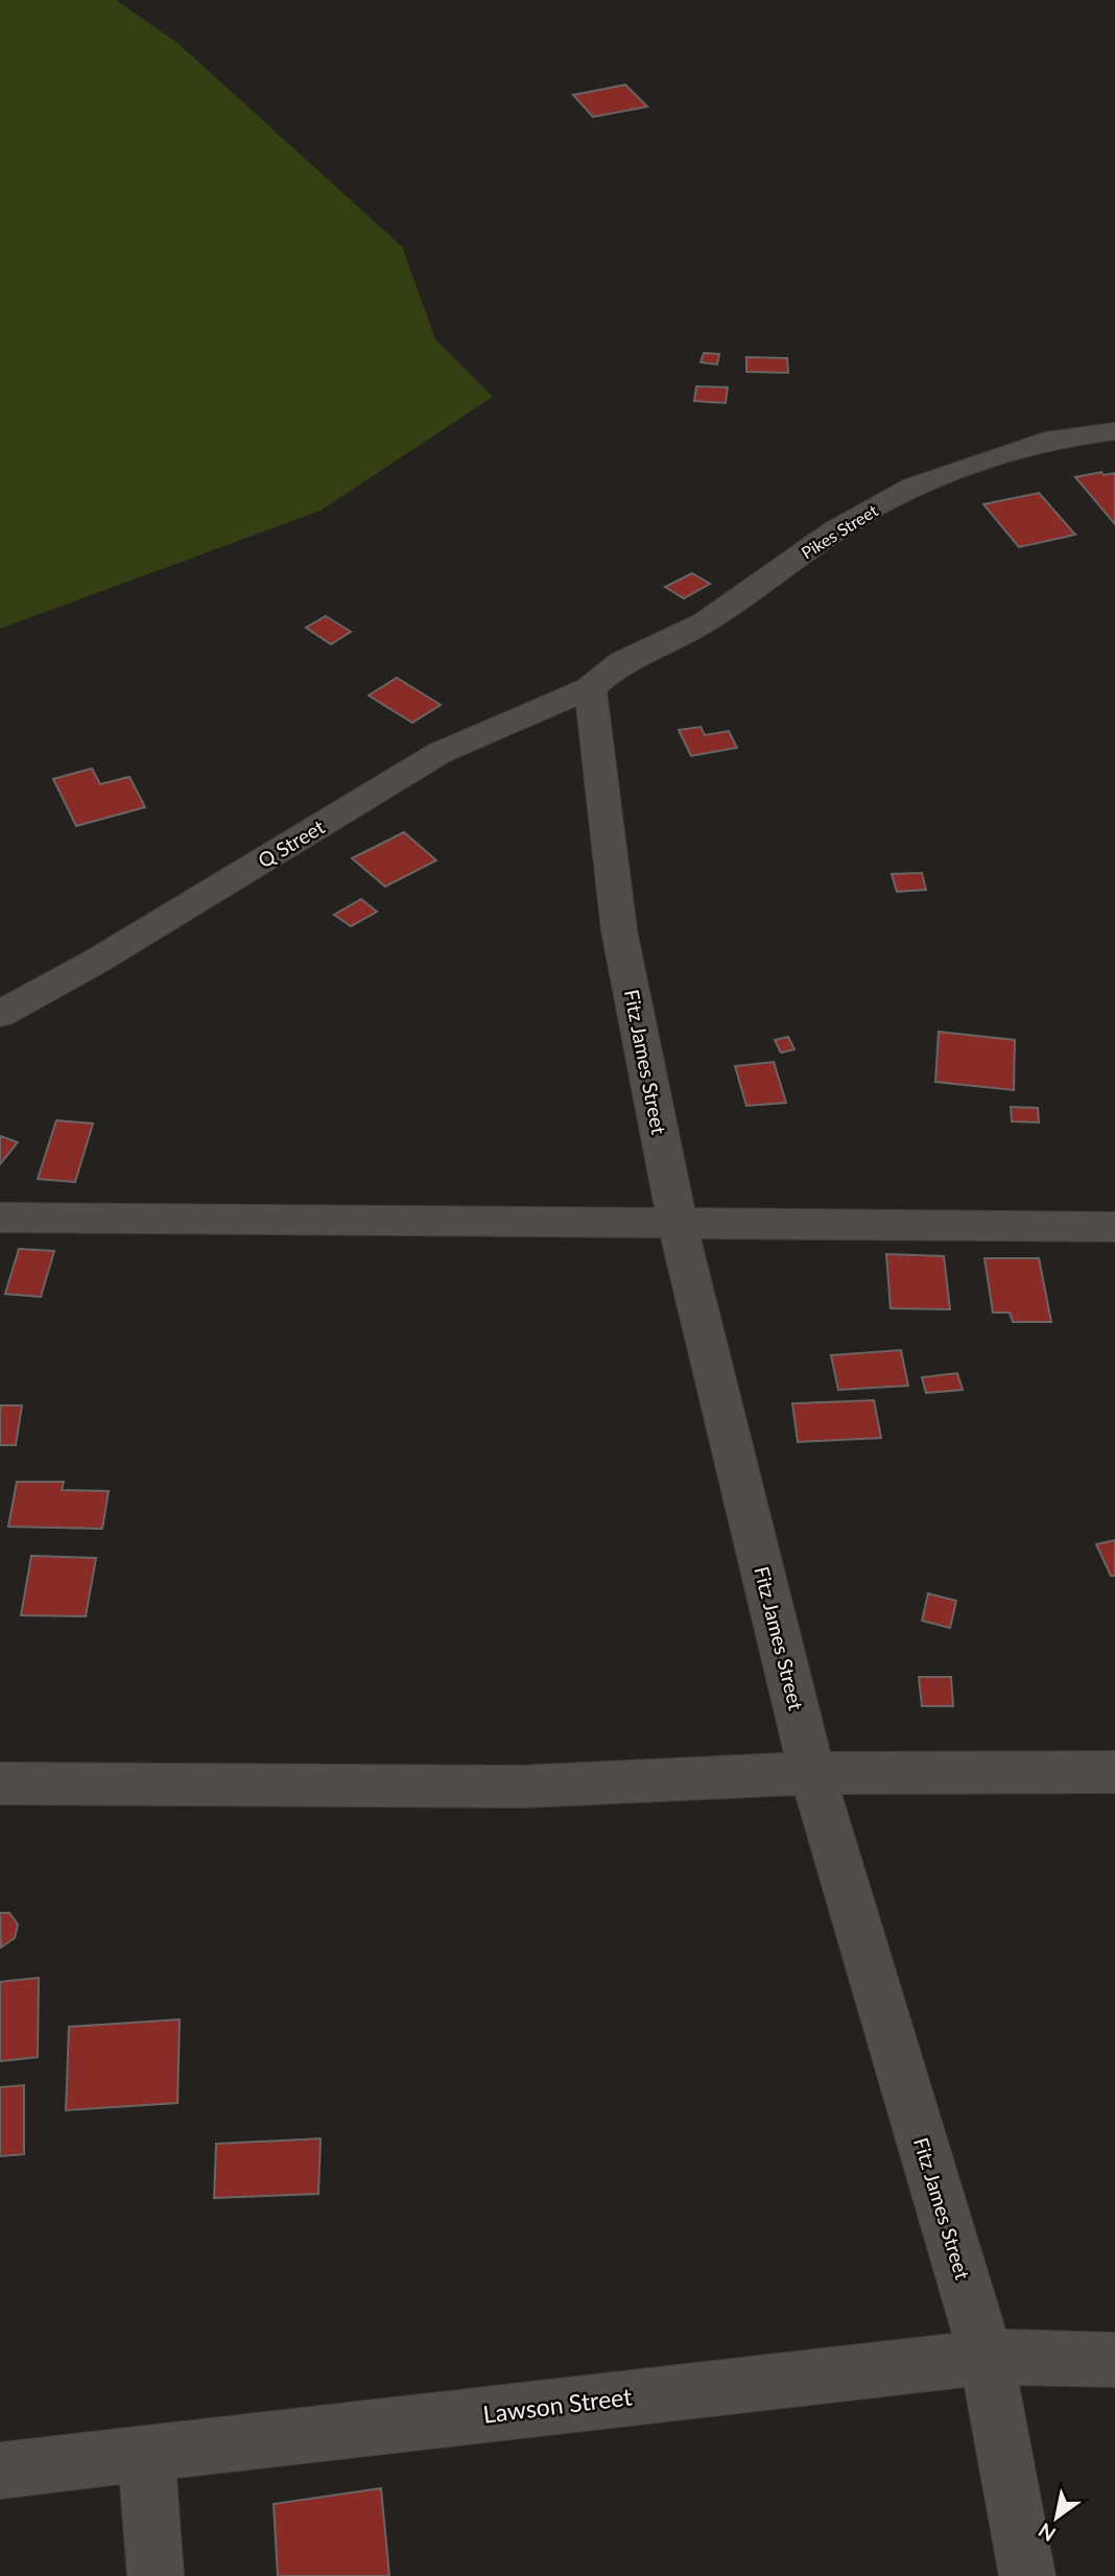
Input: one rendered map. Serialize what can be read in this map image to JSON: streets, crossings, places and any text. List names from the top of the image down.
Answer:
{
  "streets": {
    "street": [
      "Pikes Street",
      "Q Street",
      "Fitz James Street",
      "Lawson Street"
    ]
  },
  "crossings": [
    ["Pikes Street", "Q Street"],
    ["Pikes Street", "Fitz James Street"],
    ["Q Street", "Fitz James Street"],
    ["Fitz James Street", "Lawson Street"]
  ],
  "north": "bottom left"
}
